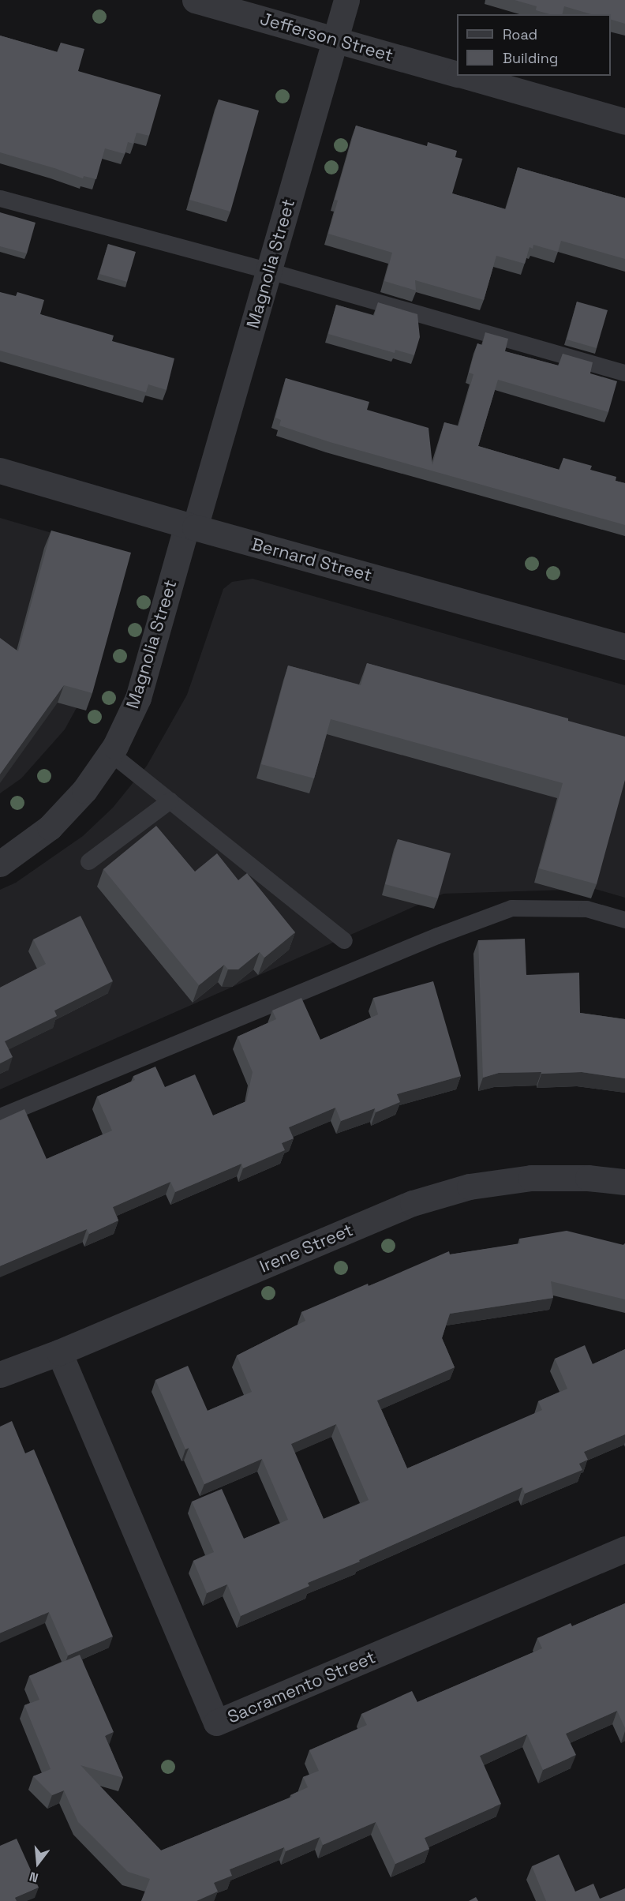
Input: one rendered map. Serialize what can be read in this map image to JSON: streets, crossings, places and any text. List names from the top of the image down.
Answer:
{
  "streets": {
    "street": [
      "Jefferson Street",
      "Magnolia Street",
      "Bernard Street",
      "Irene Street",
      "Sacramento Street"
    ]
  },
  "crossings": [
    ["Jefferson Street", "Magnolia Street"],
    ["Magnolia Street", "Bernard Street"],
    ["Irene Street", "Sacramento Street"]
  ],
  "legend": ["Road", "Building"],
  "north": "bottom"
}
